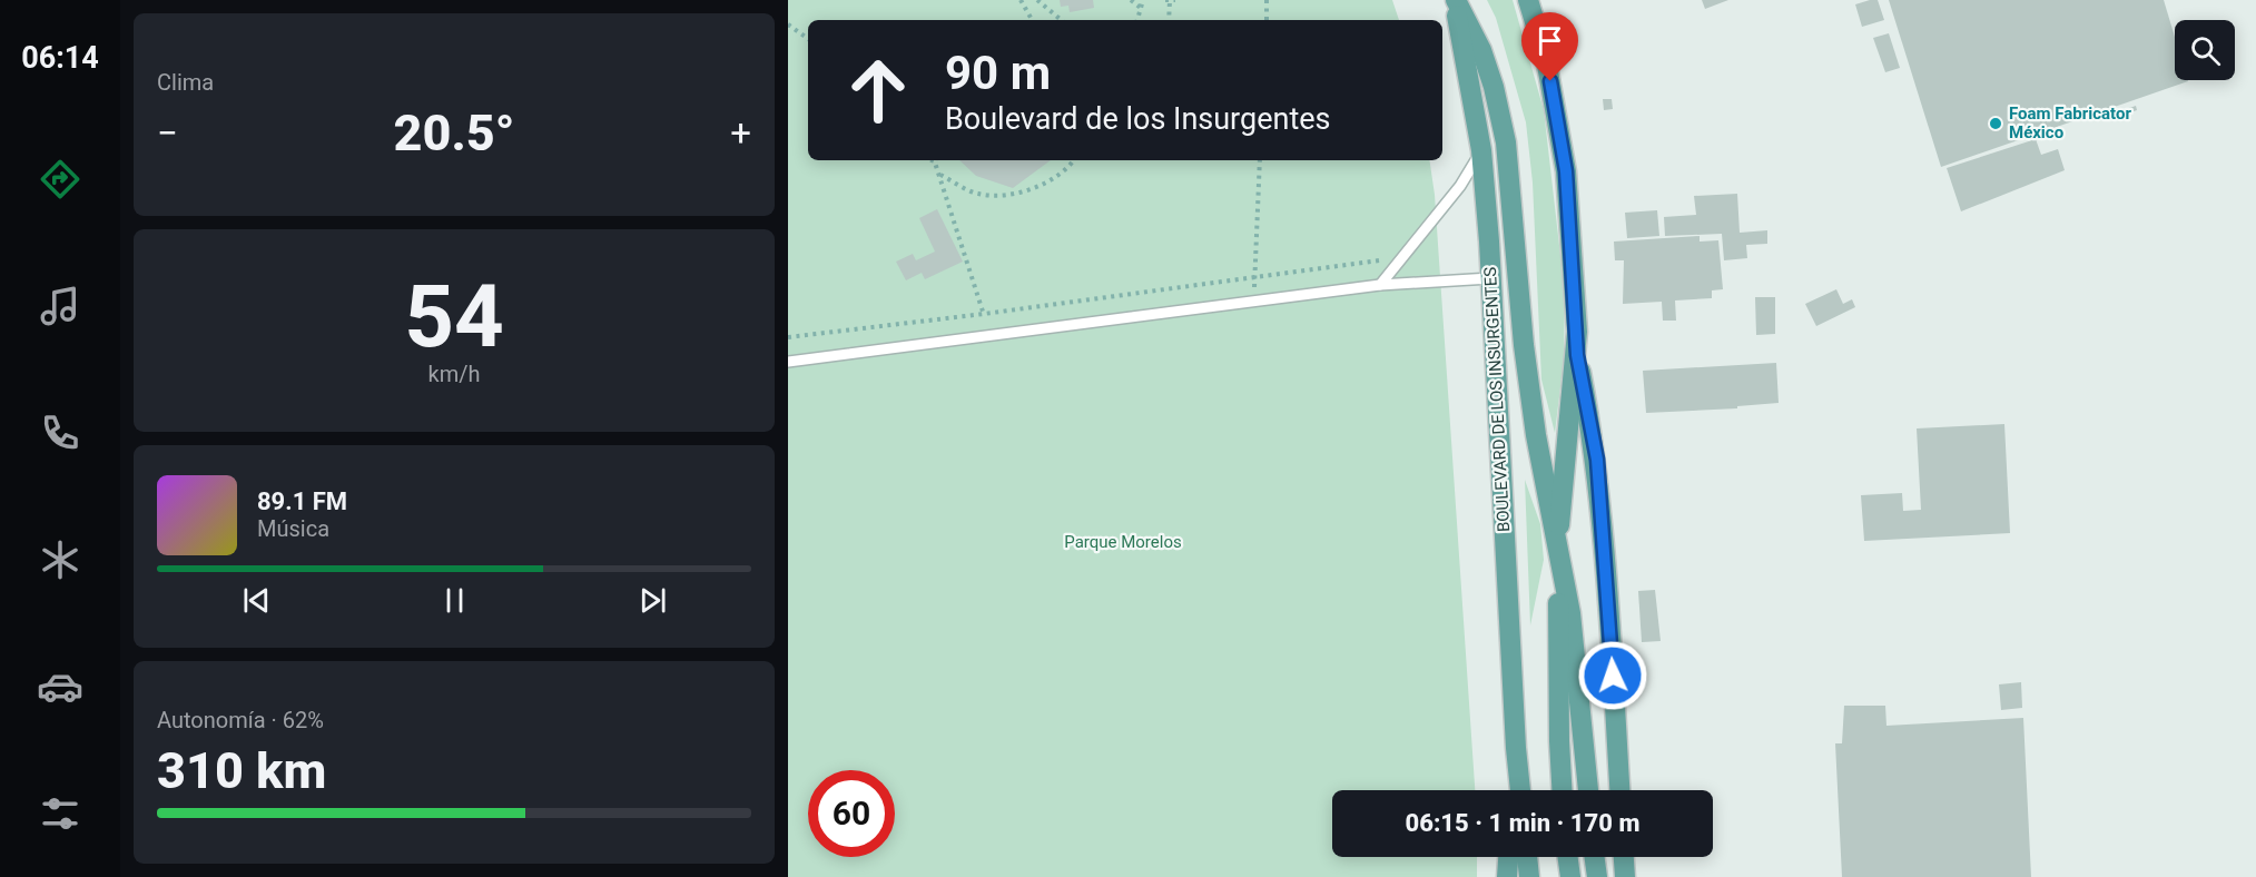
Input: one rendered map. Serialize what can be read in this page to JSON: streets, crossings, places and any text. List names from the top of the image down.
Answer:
{
  "streets": {
    "main road": ["BOULEVARD DE LOS INSURGENTES"]
  },
  "parks": ["Parque Morelos"],
  "places": ["Foam Fabricator México"],
  "page": {
    "tabs": "06:14",
    "tile": [
      "Clima",
      ["54", "km/h"],
      ["Autonomía · 62%", "310 km"]
    ],
    "turn": ["90 m", "Boulevard de los Insurgentes"],
    "heat": ["−", "20.5°", "+"],
    "song": ["89.1 FM", "Música"],
    "limit": "60",
    "trip": "06:15 · 1 min · 170 m"
  }
}
